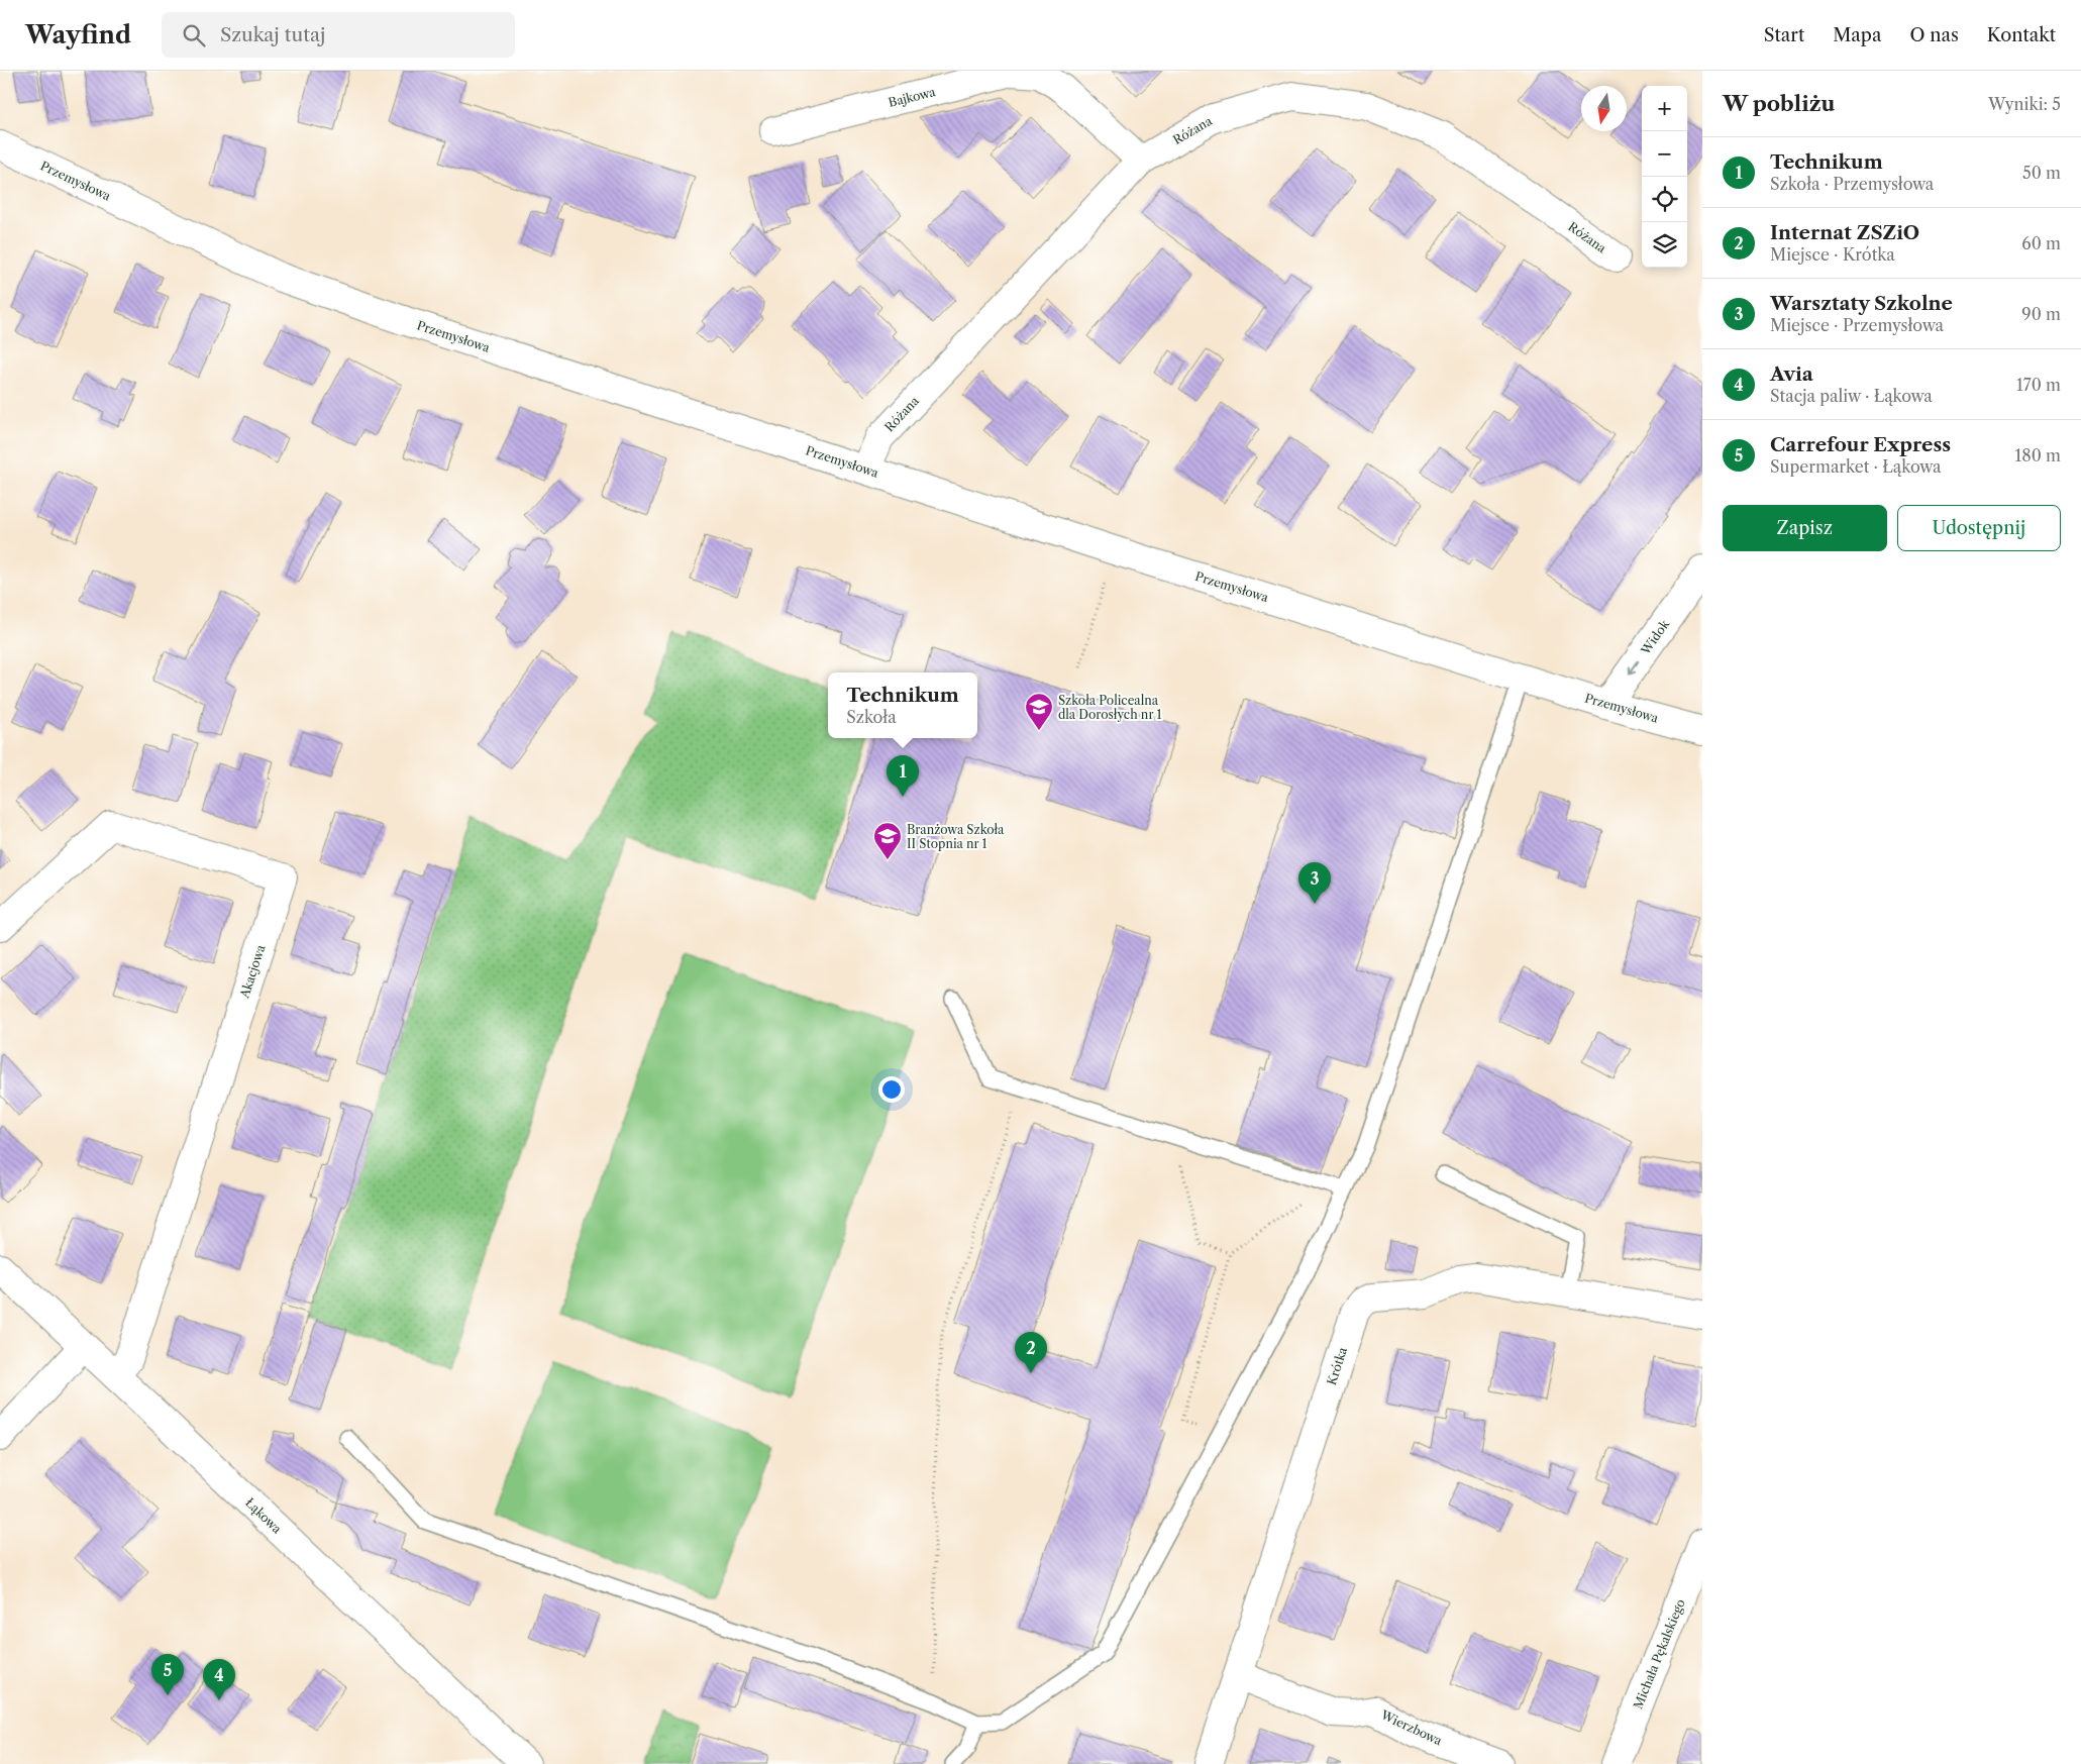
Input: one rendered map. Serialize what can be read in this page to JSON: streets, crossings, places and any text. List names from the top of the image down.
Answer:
{
  "streets": {
    "street": [
      "Bajkowa",
      "Różana",
      "Przemysłowa",
      "Widok",
      "Akacjowa",
      "Krótka",
      "Łąkowa",
      "Michała Pękalskiego",
      "Wierzbowa"
    ]
  },
  "crossings": [
    ["Bajkowa", "Różana"],
    ["Różana", "Przemysłowa"],
    ["Przemysłowa", "Widok"],
    ["Akacjowa", "Łąkowa"],
    ["Krótka", "Wierzbowa"]
  ],
  "one_way": ["Widok"],
  "places": {
    "school or university": ["Szkoła Policealna dla Dorosłych nr 1", "Branżowa Szkoła II Stopnia nr 1"]
  },
  "north": "bottom",
  "page": {
    "header": "Wayfind",
    "search": "Szukaj tutaj",
    "nav": [
      "Start",
      "Mapa",
      "O nas",
      "Kontakt"
    ],
    "heading": ["W pobliżu", "Wyniki: 5"],
    "map_buttons": ["+", "−"],
    "list": [
      {
        "mark": "1",
        "name": "Technikum",
        "note": "Szkoła · Przemysłowa",
        "value": "50 m"
      },
      {
        "mark": "2",
        "name": "Internat ZSZiO",
        "note": "Miejsce · Krótka",
        "value": "60 m"
      },
      {
        "mark": "3",
        "name": "Warsztaty Szkolne",
        "note": "Miejsce · Przemysłowa",
        "value": "90 m"
      },
      {
        "mark": "4",
        "name": "Avia",
        "note": "Stacja paliw · Łąkowa",
        "value": "170 m"
      },
      {
        "mark": "5",
        "name": "Carrefour Express",
        "note": "Supermarket · Łąkowa",
        "value": "180 m"
      }
    ],
    "buttons": ["Zapisz", "Udostępnij"],
    "popup": ["Technikum", "Szkoła"],
    "pins": [
      "1",
      "3",
      "2",
      "5",
      "4"
    ]
  }
}
